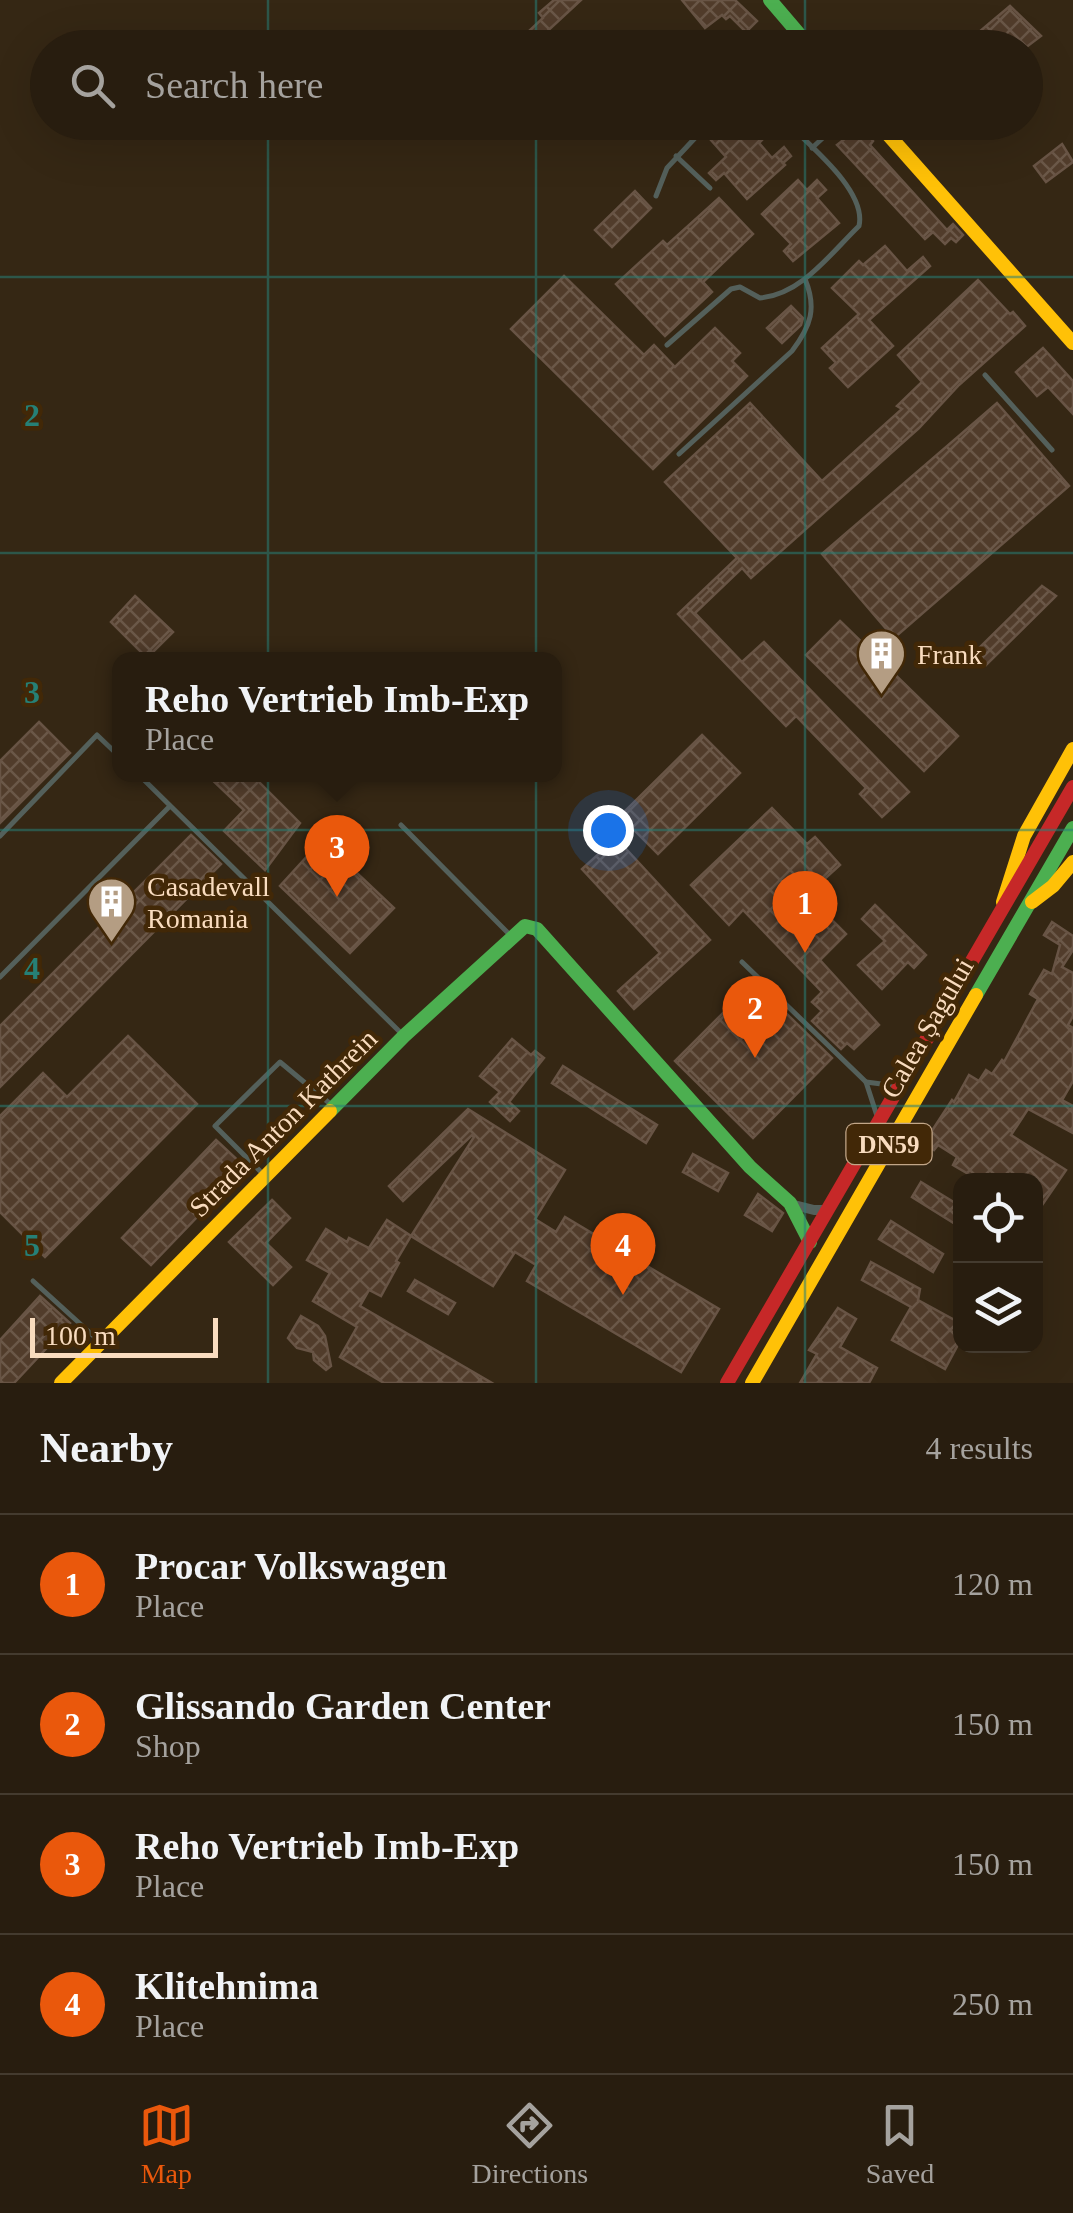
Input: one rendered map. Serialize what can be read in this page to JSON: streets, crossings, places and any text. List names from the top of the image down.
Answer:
{
  "streets": {
    "street": ["Calea Șagului", "Strada Anton Kathrein", "DN59"]
  },
  "places": {
    "building": ["Frank", "Casadevall Romania"]
  },
  "scale_bar": "100 m",
  "page": {
    "search": "Search here",
    "popup": ["Reho Vertrieb Imb-Exp", "Place"],
    "pins": [
      "3",
      "1",
      "2",
      "4"
    ],
    "scale": "100 m",
    "heading": ["Nearby", "4 results"],
    "list": [
      {
        "mark": "1",
        "name": "Procar Volkswagen",
        "note": "Place",
        "value": "120 m"
      },
      {
        "mark": "2",
        "name": "Glissando Garden Center",
        "note": "Shop",
        "value": "150 m"
      },
      {
        "mark": "3",
        "name": "Reho Vertrieb Imb-Exp",
        "note": "Place",
        "value": "150 m"
      },
      {
        "mark": "4",
        "name": "Klitehnima",
        "note": "Place",
        "value": "250 m"
      }
    ],
    "nav": ["Map", "Directions", "Saved"]
  },
  "grid": {
    "rows": [
      "2",
      "3",
      "4",
      "5"
    ]
  }
}
